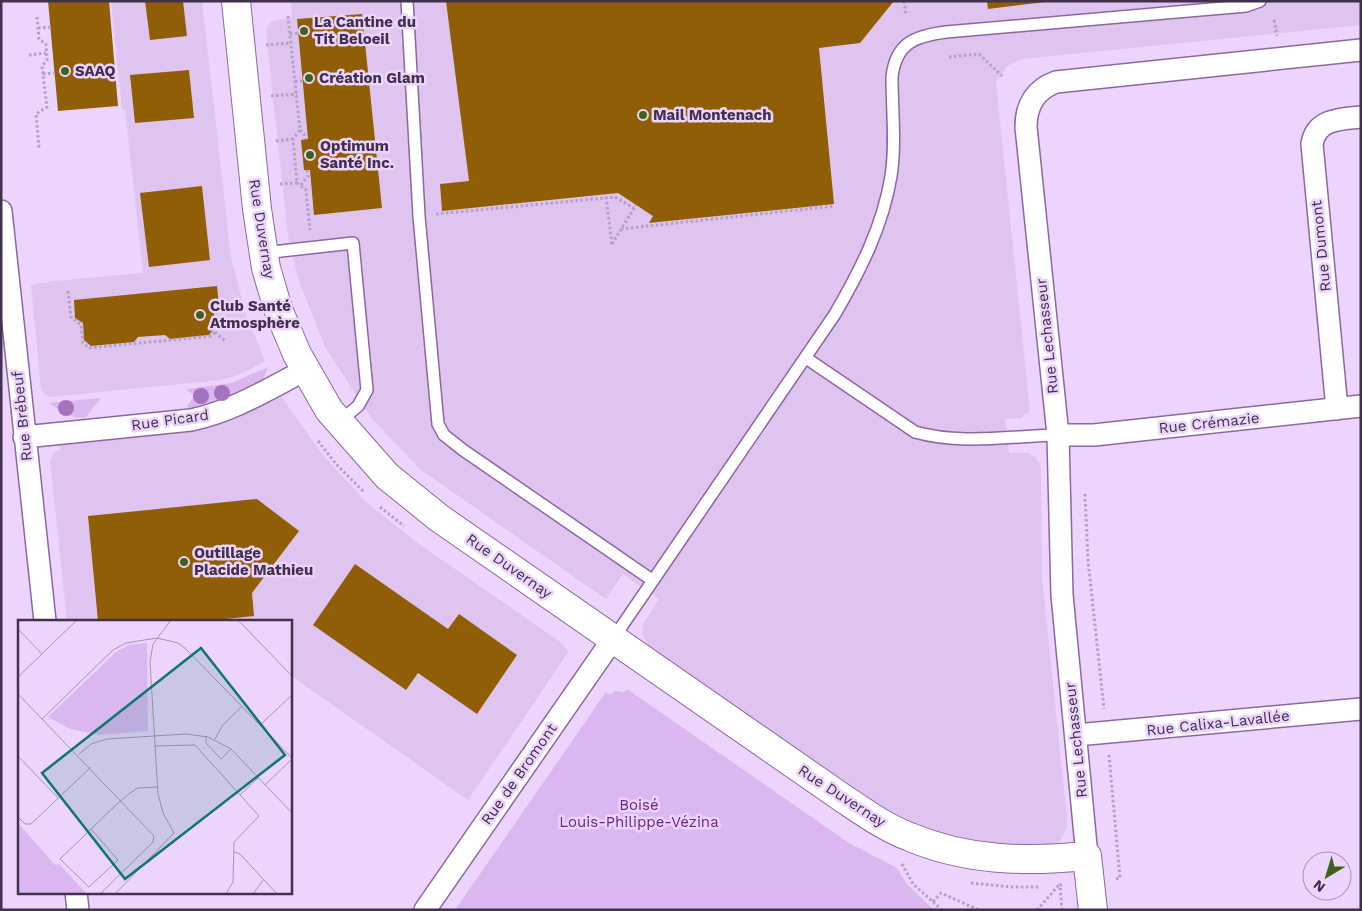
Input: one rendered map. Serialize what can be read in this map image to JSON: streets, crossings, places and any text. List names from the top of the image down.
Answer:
{
  "streets": {
    "street": [
      "Rue Duvernay",
      "Rue Dumont",
      "Rue Lechasseur",
      "Rue Brébeuf",
      "Rue Picard",
      "Rue Crémazie",
      "Rue Calixa-Lavallée",
      "Rue de Bromont"
    ]
  },
  "crossings": [
    ["Rue Duvernay", "Rue Lechasseur"],
    ["Rue Duvernay", "Rue Picard"],
    ["Rue Duvernay", "Rue de Bromont"],
    ["Rue Dumont", "Rue Crémazie"],
    ["Rue Lechasseur", "Rue Crémazie"],
    ["Rue Lechasseur", "Rue Calixa-Lavallée"],
    ["Rue Brébeuf", "Rue Picard"]
  ],
  "parks": ["Boisé Louis-Philippe-Vézina"],
  "places": [
    "La Cantine du Tit Beloeil",
    "SAAQ",
    "Création Glam",
    "Mail Montenach",
    "Optimum Santé Inc.",
    "Club Santé Atmosphère",
    "Outillage Placide Mathieu"
  ],
  "north": "bottom left"
}
